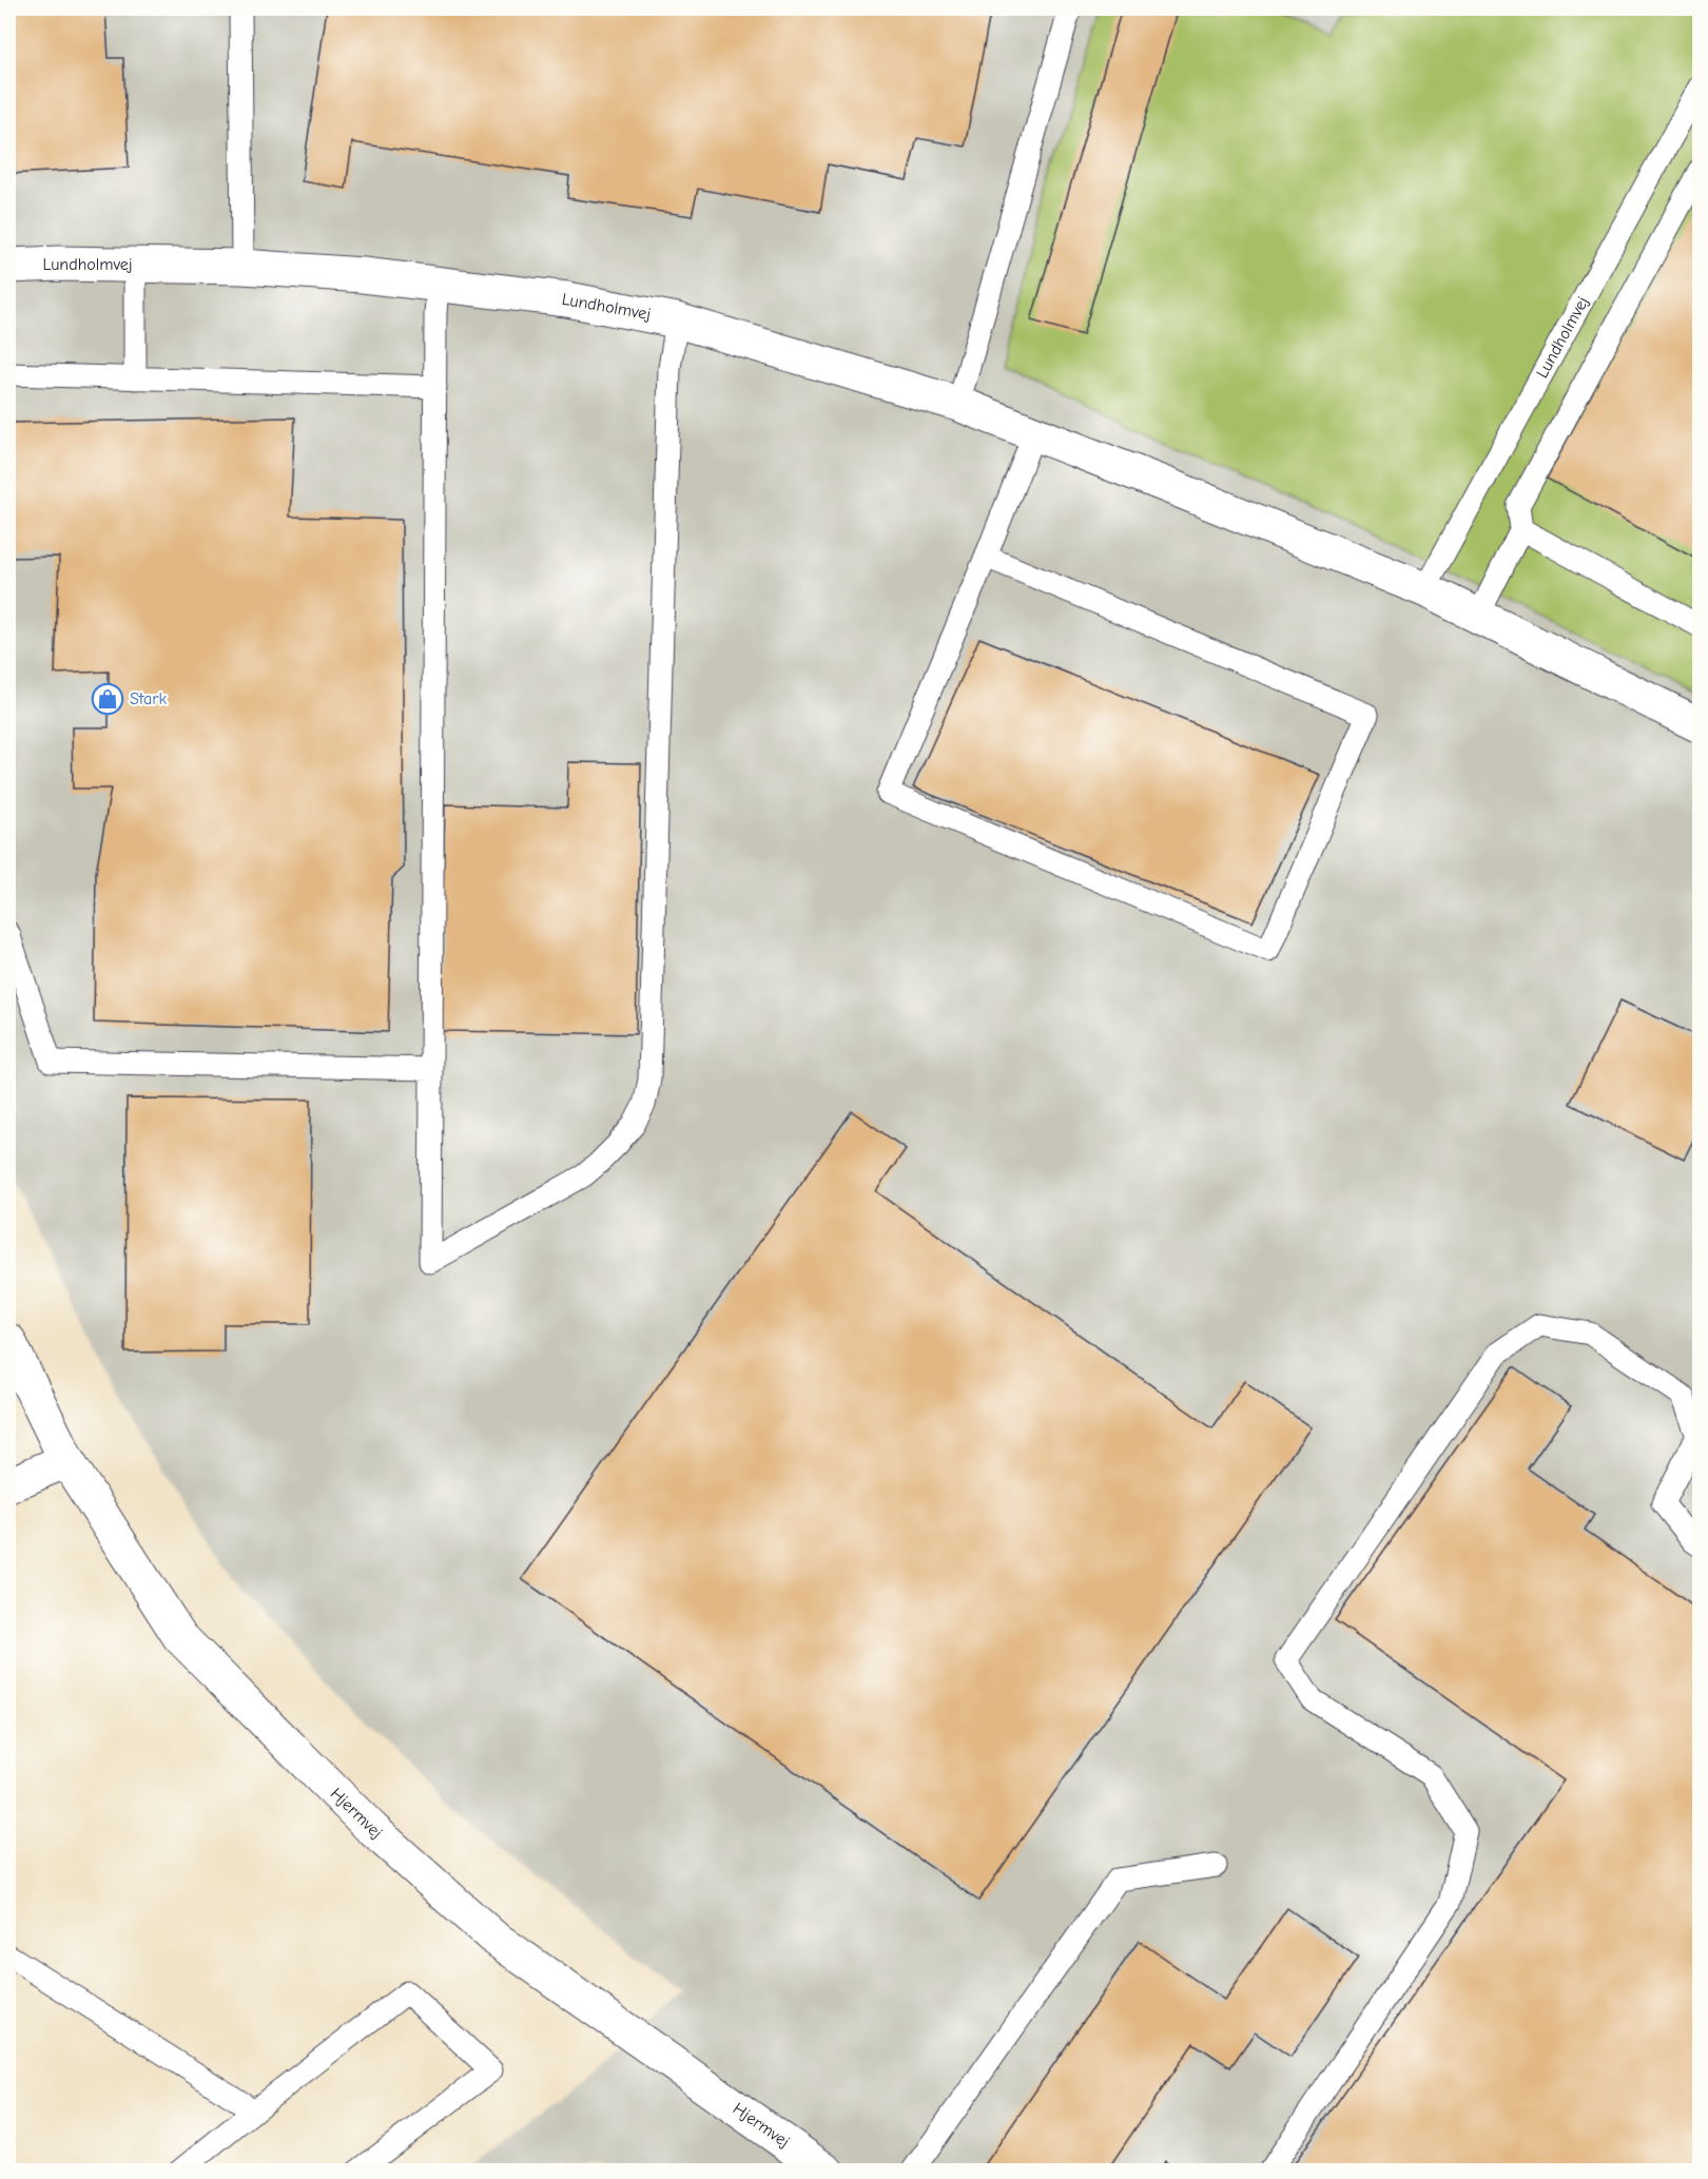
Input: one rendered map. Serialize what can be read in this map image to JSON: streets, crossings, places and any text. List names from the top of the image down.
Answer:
{
  "streets": {
    "street": ["Lundholmvej", "Hjermvej"]
  },
  "places": {
    "shop": ["Stark"]
  }
}
